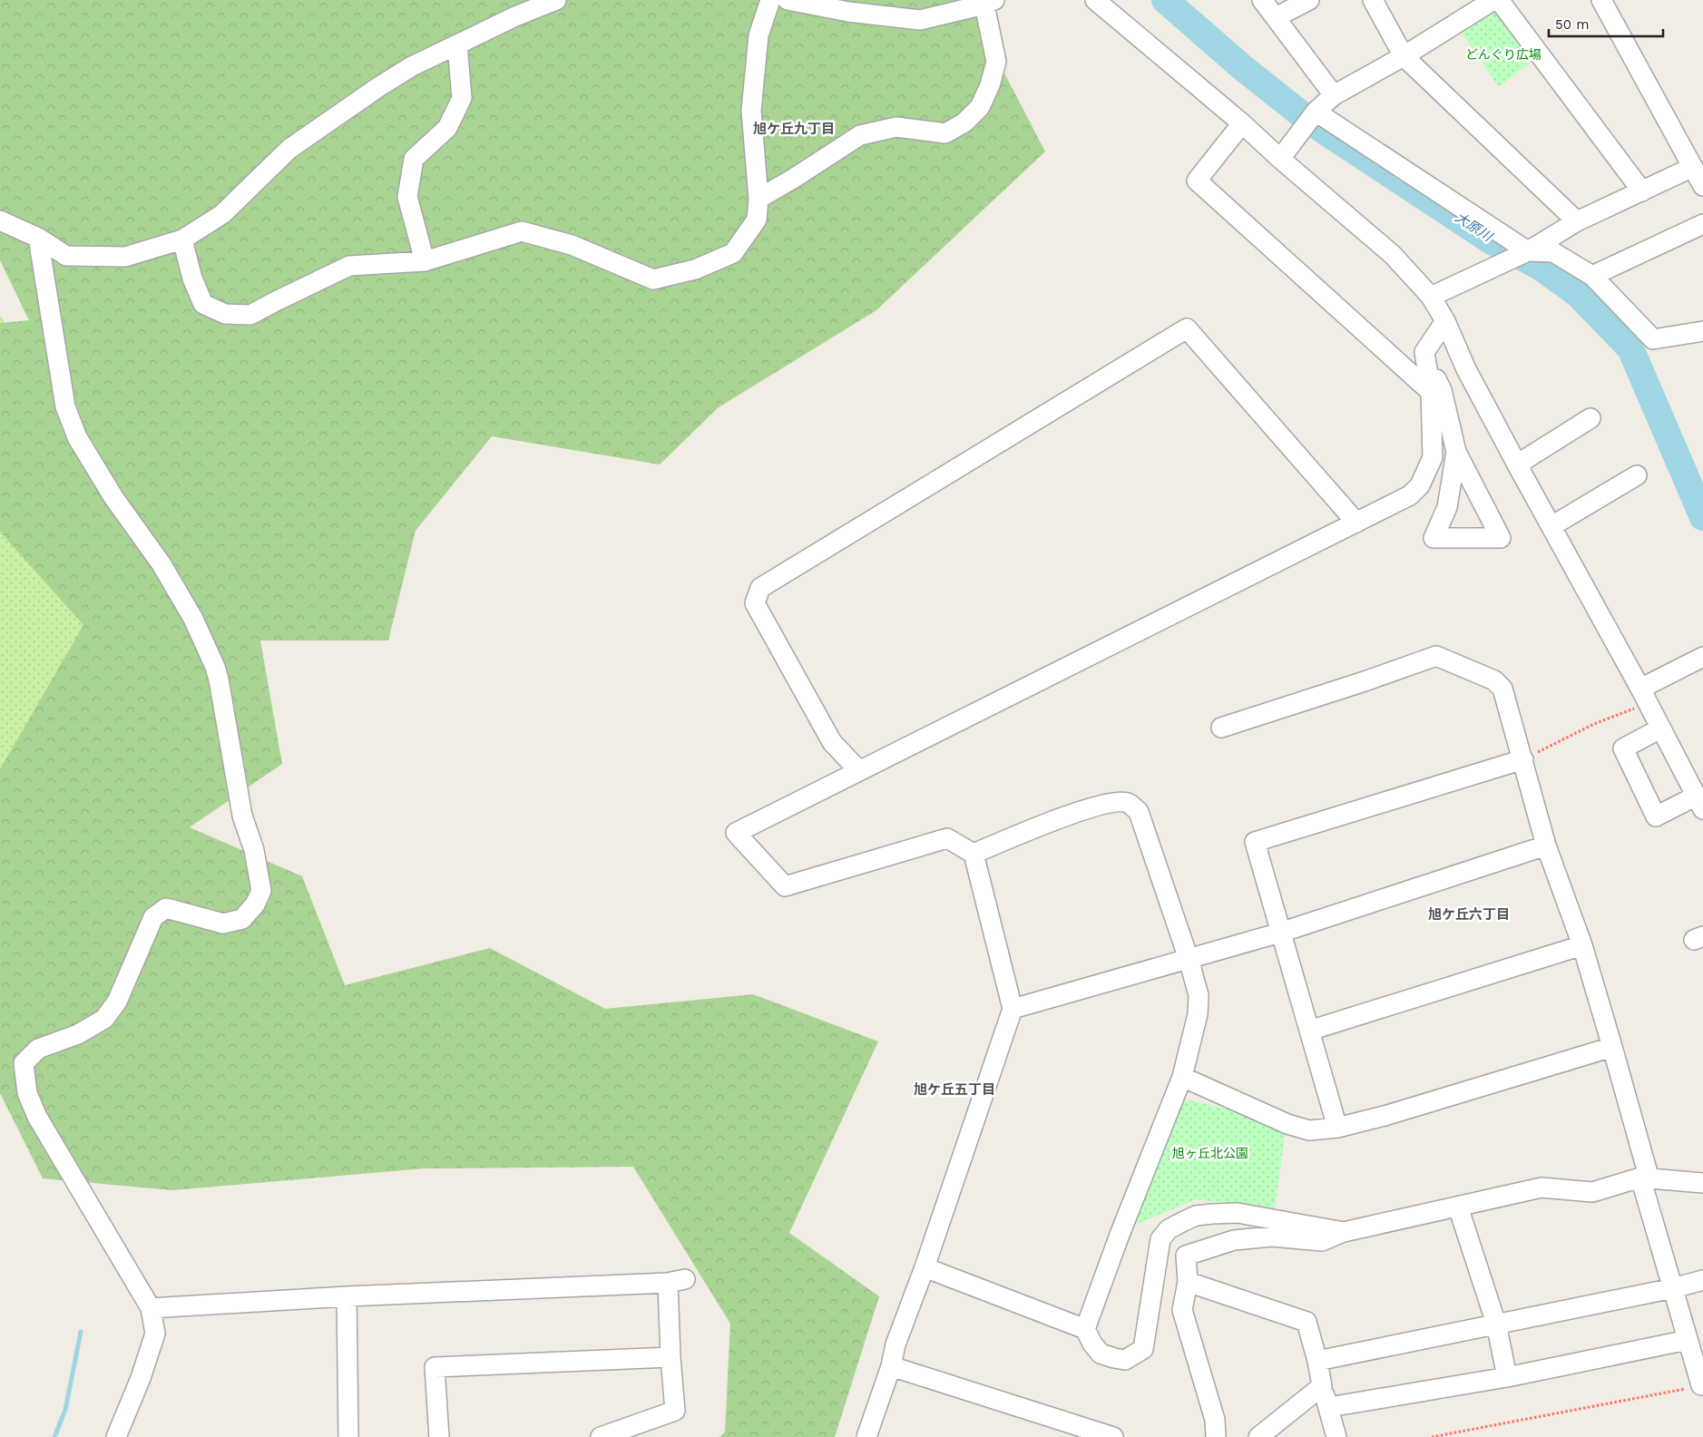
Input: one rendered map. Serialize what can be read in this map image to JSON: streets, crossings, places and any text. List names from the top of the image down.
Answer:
{
  "districts": ["旭ケ丘九丁目", "旭ケ丘六丁目", "旭ケ丘五丁目"],
  "water": ["大原川"],
  "parks": ["どんぐり広場", "旭ヶ丘北公園"],
  "scale_bar": "50 m"
}
